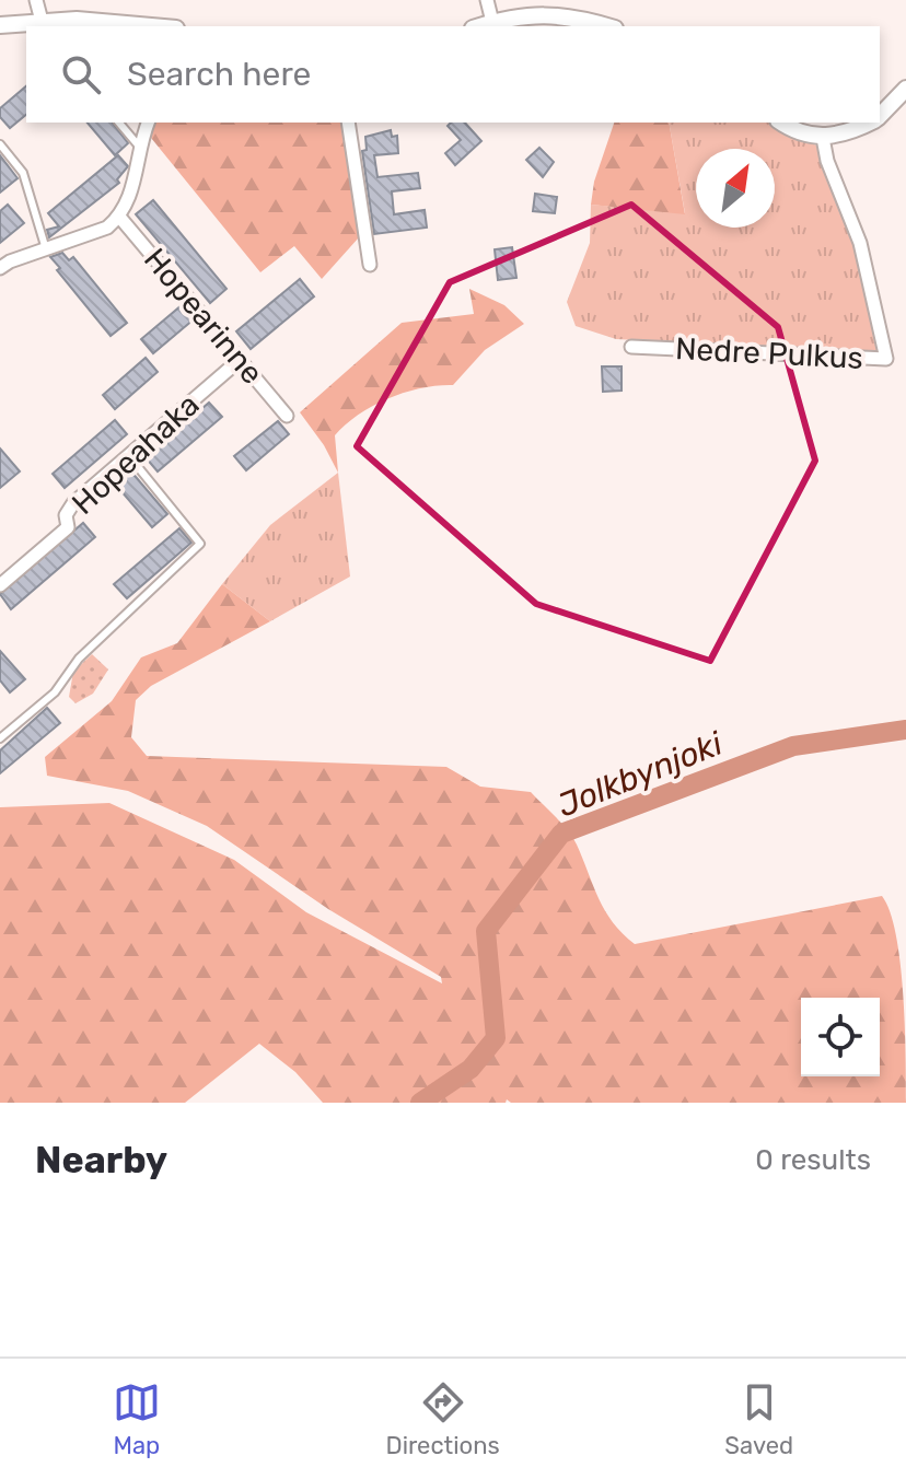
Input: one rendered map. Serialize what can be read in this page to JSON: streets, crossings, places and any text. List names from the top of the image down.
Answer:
{
  "streets": {
    "street": ["Hopearinne", "Nedre Pulkus", "Hopeahaka"]
  },
  "crossings": [
    ["Hopearinne", "Hopeahaka"]
  ],
  "water": ["Jolkbynjoki"],
  "north": "top right",
  "page": {
    "search": "Search here",
    "heading": ["Nearby", "0 results"],
    "nav": ["Map", "Directions", "Saved"]
  }
}
